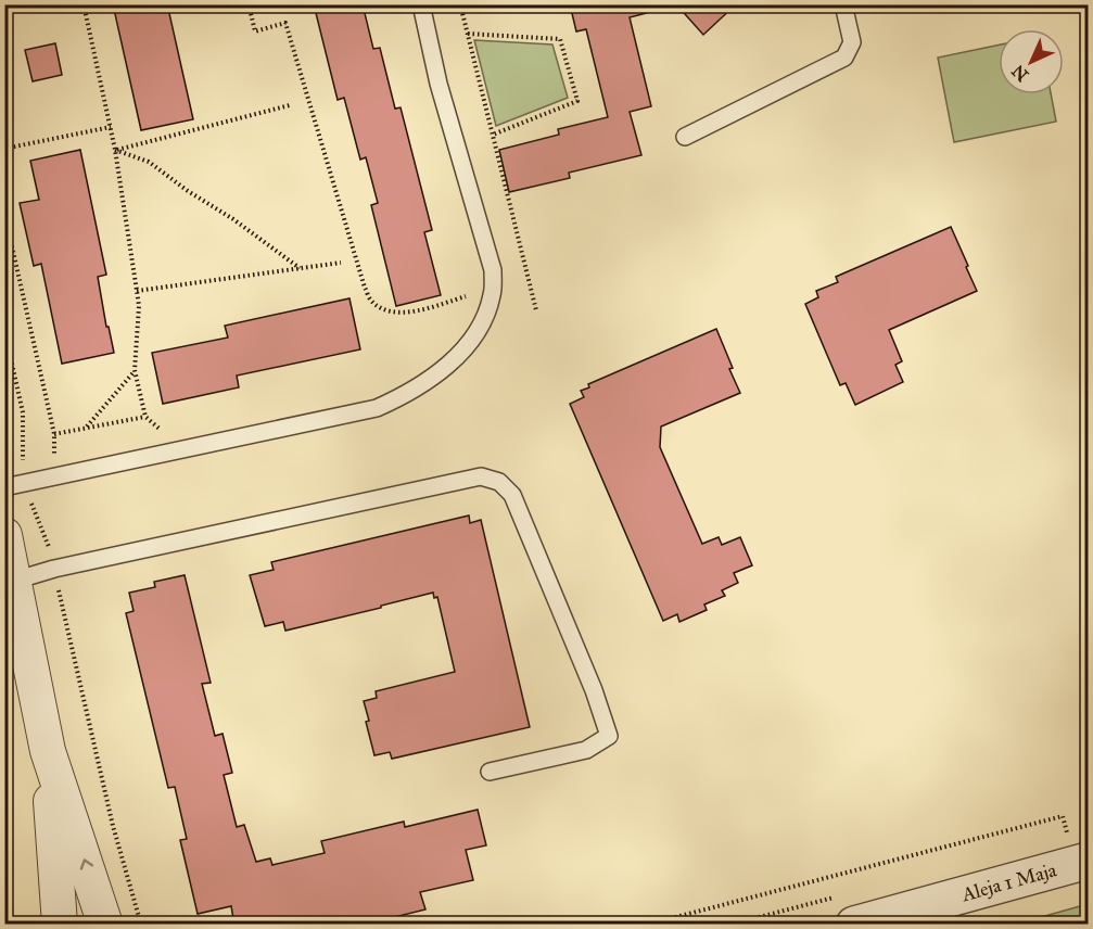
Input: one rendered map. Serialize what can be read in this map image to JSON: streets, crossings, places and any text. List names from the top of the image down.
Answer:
{
  "streets": {
    "street": ["Aleja 1 Maja"]
  },
  "north": "bottom left"
}
